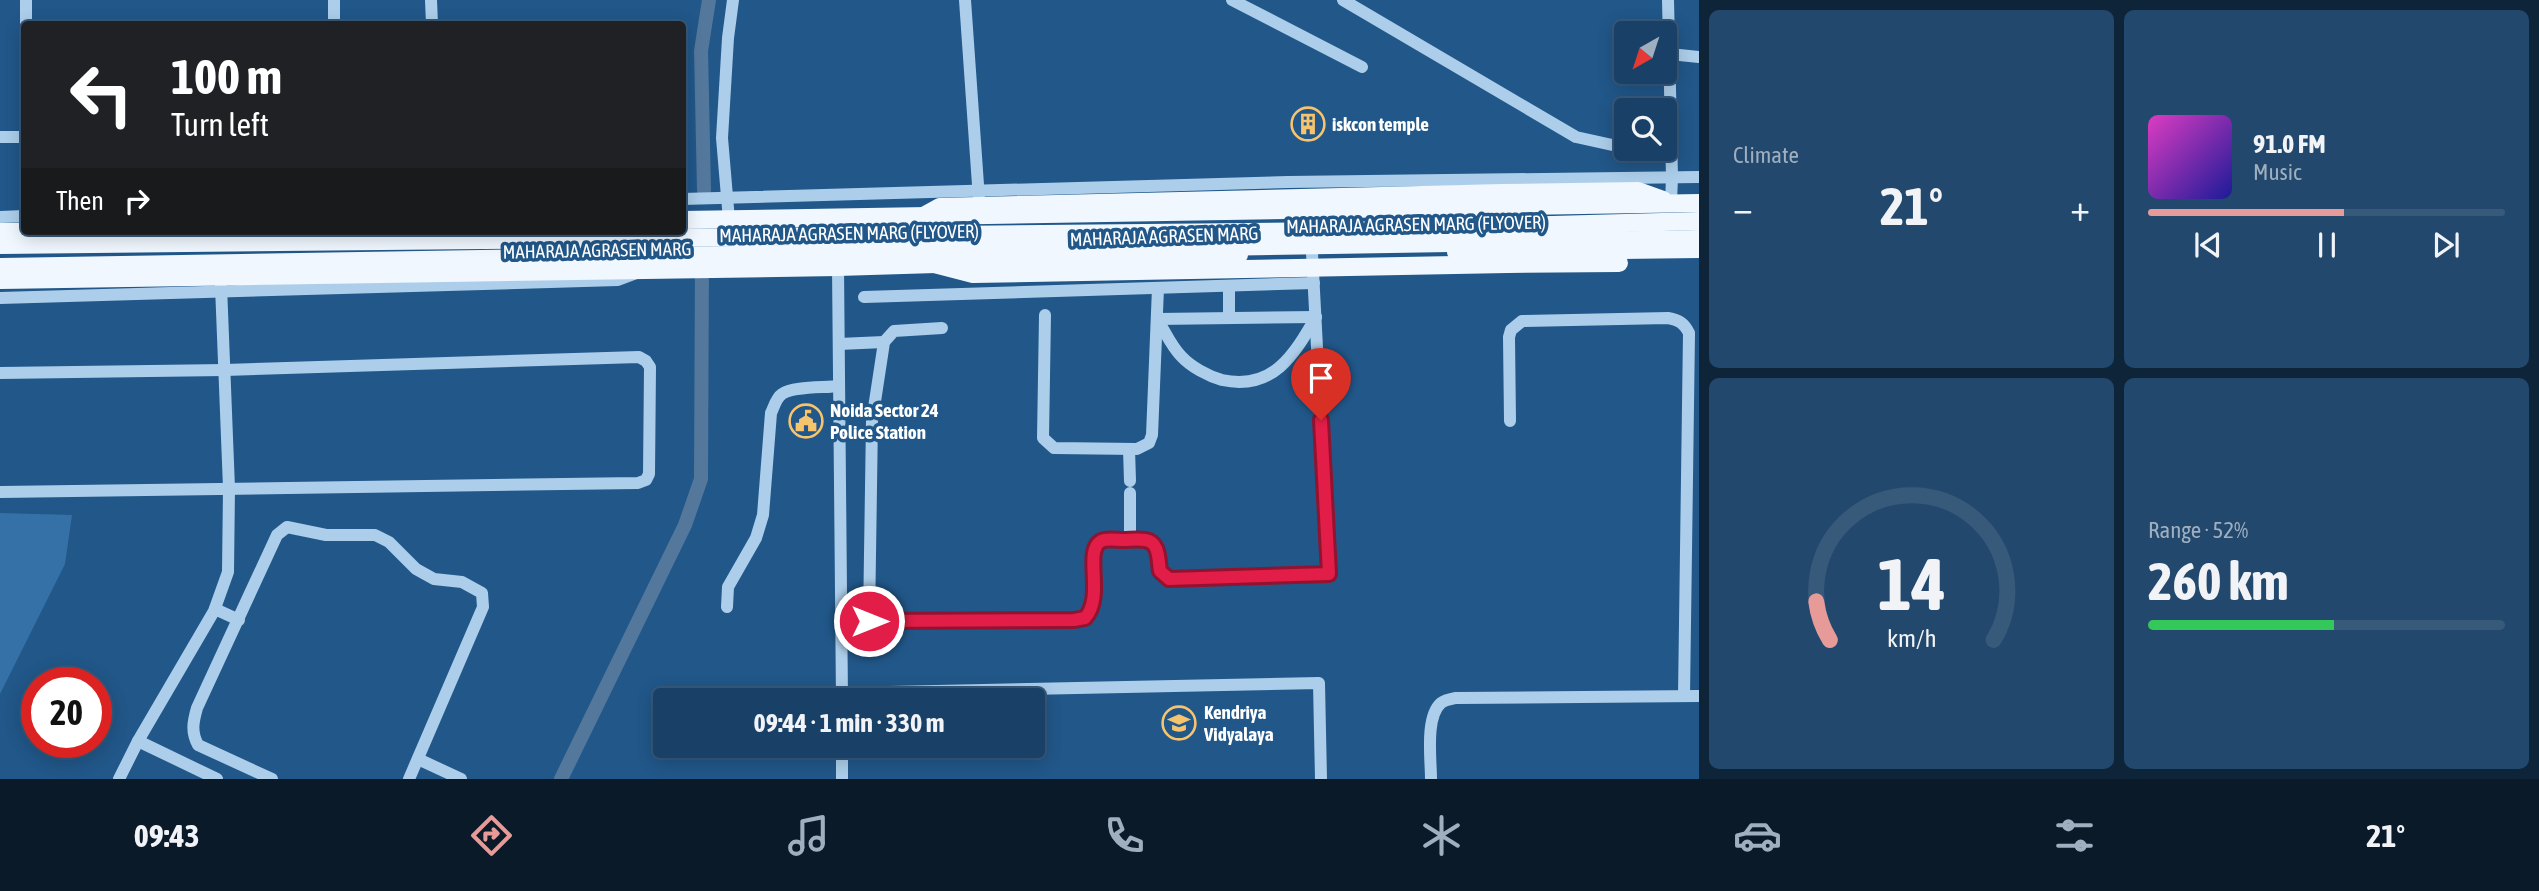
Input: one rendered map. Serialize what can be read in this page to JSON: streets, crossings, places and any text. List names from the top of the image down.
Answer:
{
  "streets": {
    "main road": ["MAHARAJA AGRASEN MARG (FLYOVER)", "MAHARAJA AGRASEN MARG"]
  },
  "places": {
    "building": ["iskcon temple"],
    "public building": ["Noida Sector 24 Police Station"],
    "school or university": ["Kendriya Vidyalaya"]
  },
  "north": "bottom left",
  "page": {
    "tile": [
      "Climate",
      ["Range · 52%", "260 km"]
    ],
    "turn": ["100 m", "Turn left"],
    "song": ["91.0 FM", "Music"],
    "then": "Then",
    "heat": ["−", "21°", "+"],
    "limit": "20",
    "trip": "09:44 · 1 min · 330 m",
    "tabs": ["09:43", "21°"],
    "gauge": ["14", "km/h"]
  }
}
